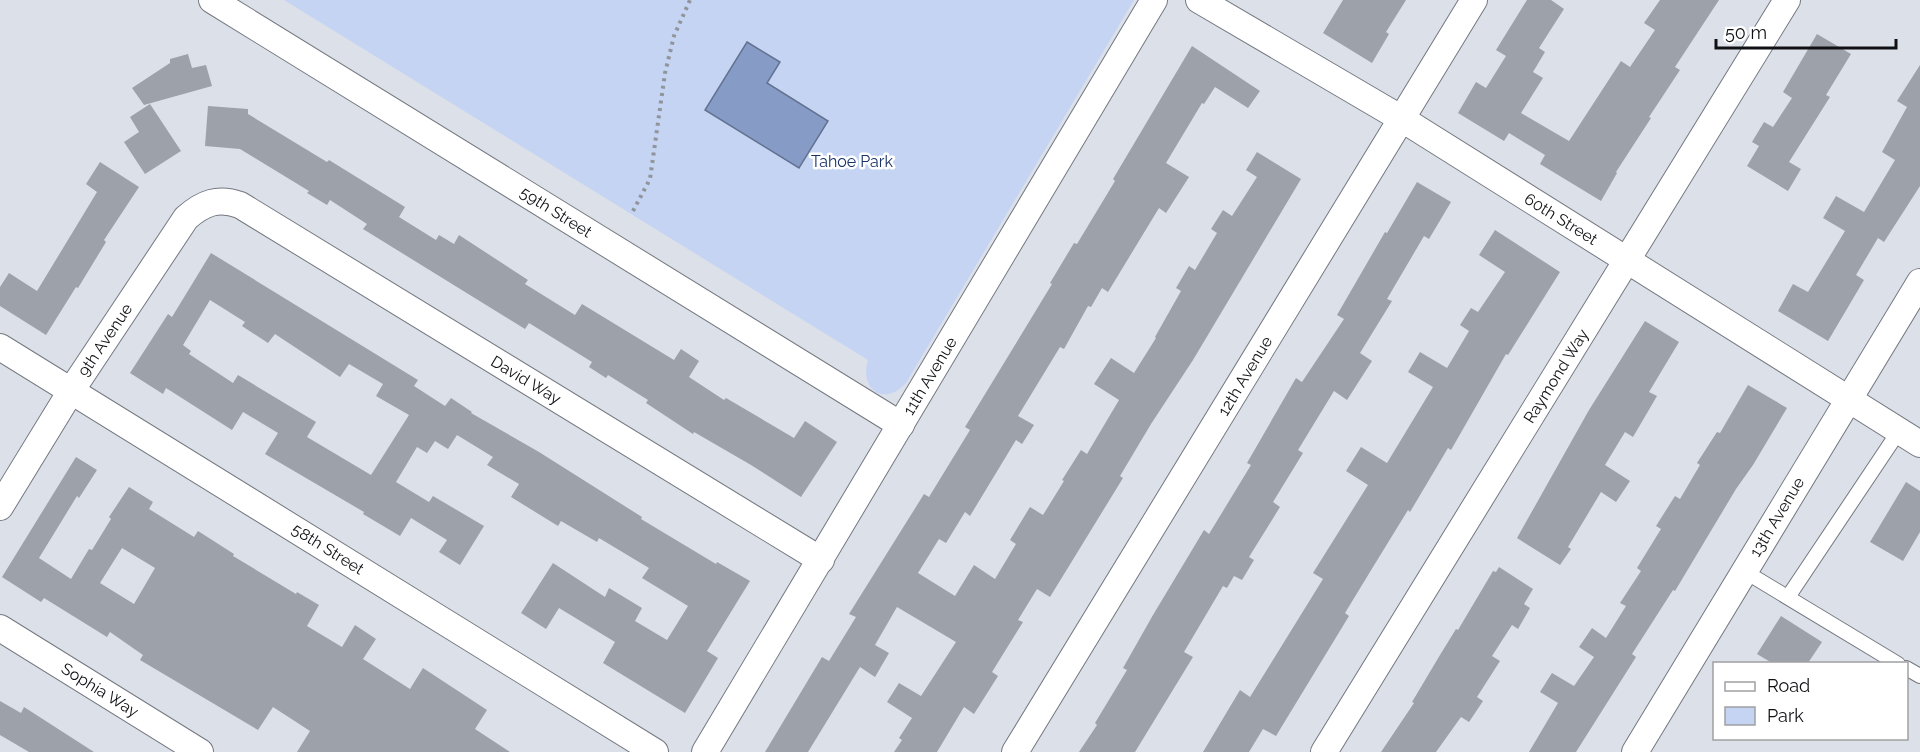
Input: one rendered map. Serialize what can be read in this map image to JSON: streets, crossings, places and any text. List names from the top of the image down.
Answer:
{
  "streets": {
    "street": [
      "59th Street",
      "60th Street",
      "9th Avenue",
      "11th Avenue",
      "12th Avenue",
      "Raymond Way",
      "David Way",
      "13th Avenue",
      "58th Street",
      "Sophia Way"
    ]
  },
  "crossings": [
    ["59th Street", "11th Avenue"],
    ["60th Street", "12th Avenue"],
    ["60th Street", "Raymond Way"],
    ["60th Street", "13th Avenue"],
    ["9th Avenue", "David Way"],
    ["9th Avenue", "58th Street"],
    ["11th Avenue", "David Way"]
  ],
  "parks": ["Tahoe Park"],
  "legend": ["Road", "Park"],
  "scale_bar": "50 m"
}
